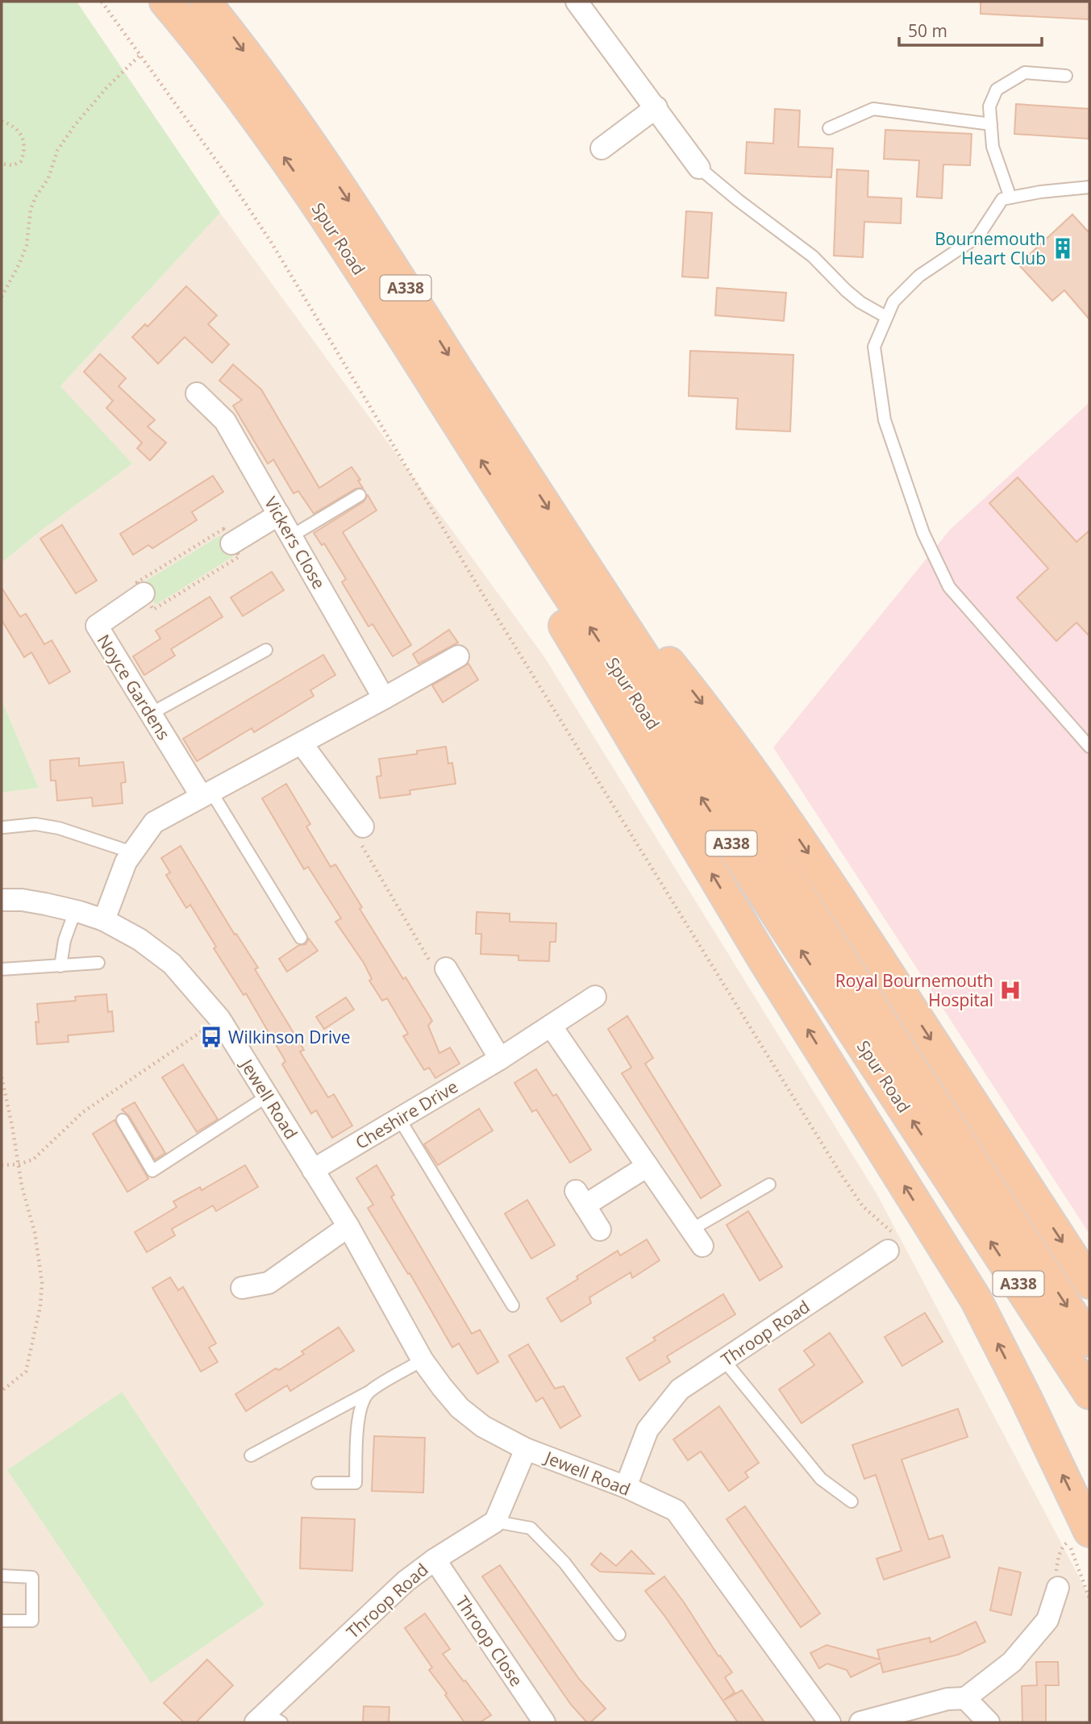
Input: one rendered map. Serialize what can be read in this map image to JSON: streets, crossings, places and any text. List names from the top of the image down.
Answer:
{
  "streets": {
    "highway": ["Spur Road", "A338"],
    "street": [
      "Vickers Close",
      "Noyce Gardens",
      "Jewell Road",
      "Cheshire Drive",
      "Throop Road",
      "Throop Close"
    ]
  },
  "crossings": [
    ["Jewell Road", "Cheshire Drive"],
    ["Jewell Road", "Throop Road"],
    ["Throop Road", "Throop Close"]
  ],
  "places": {
    "building": ["Bournemouth Heart Club"],
    "hospital": ["Royal Bournemouth Hospital"],
    "bus stop": ["Wilkinson Drive"]
  },
  "scale_bar": "50 m"
}
